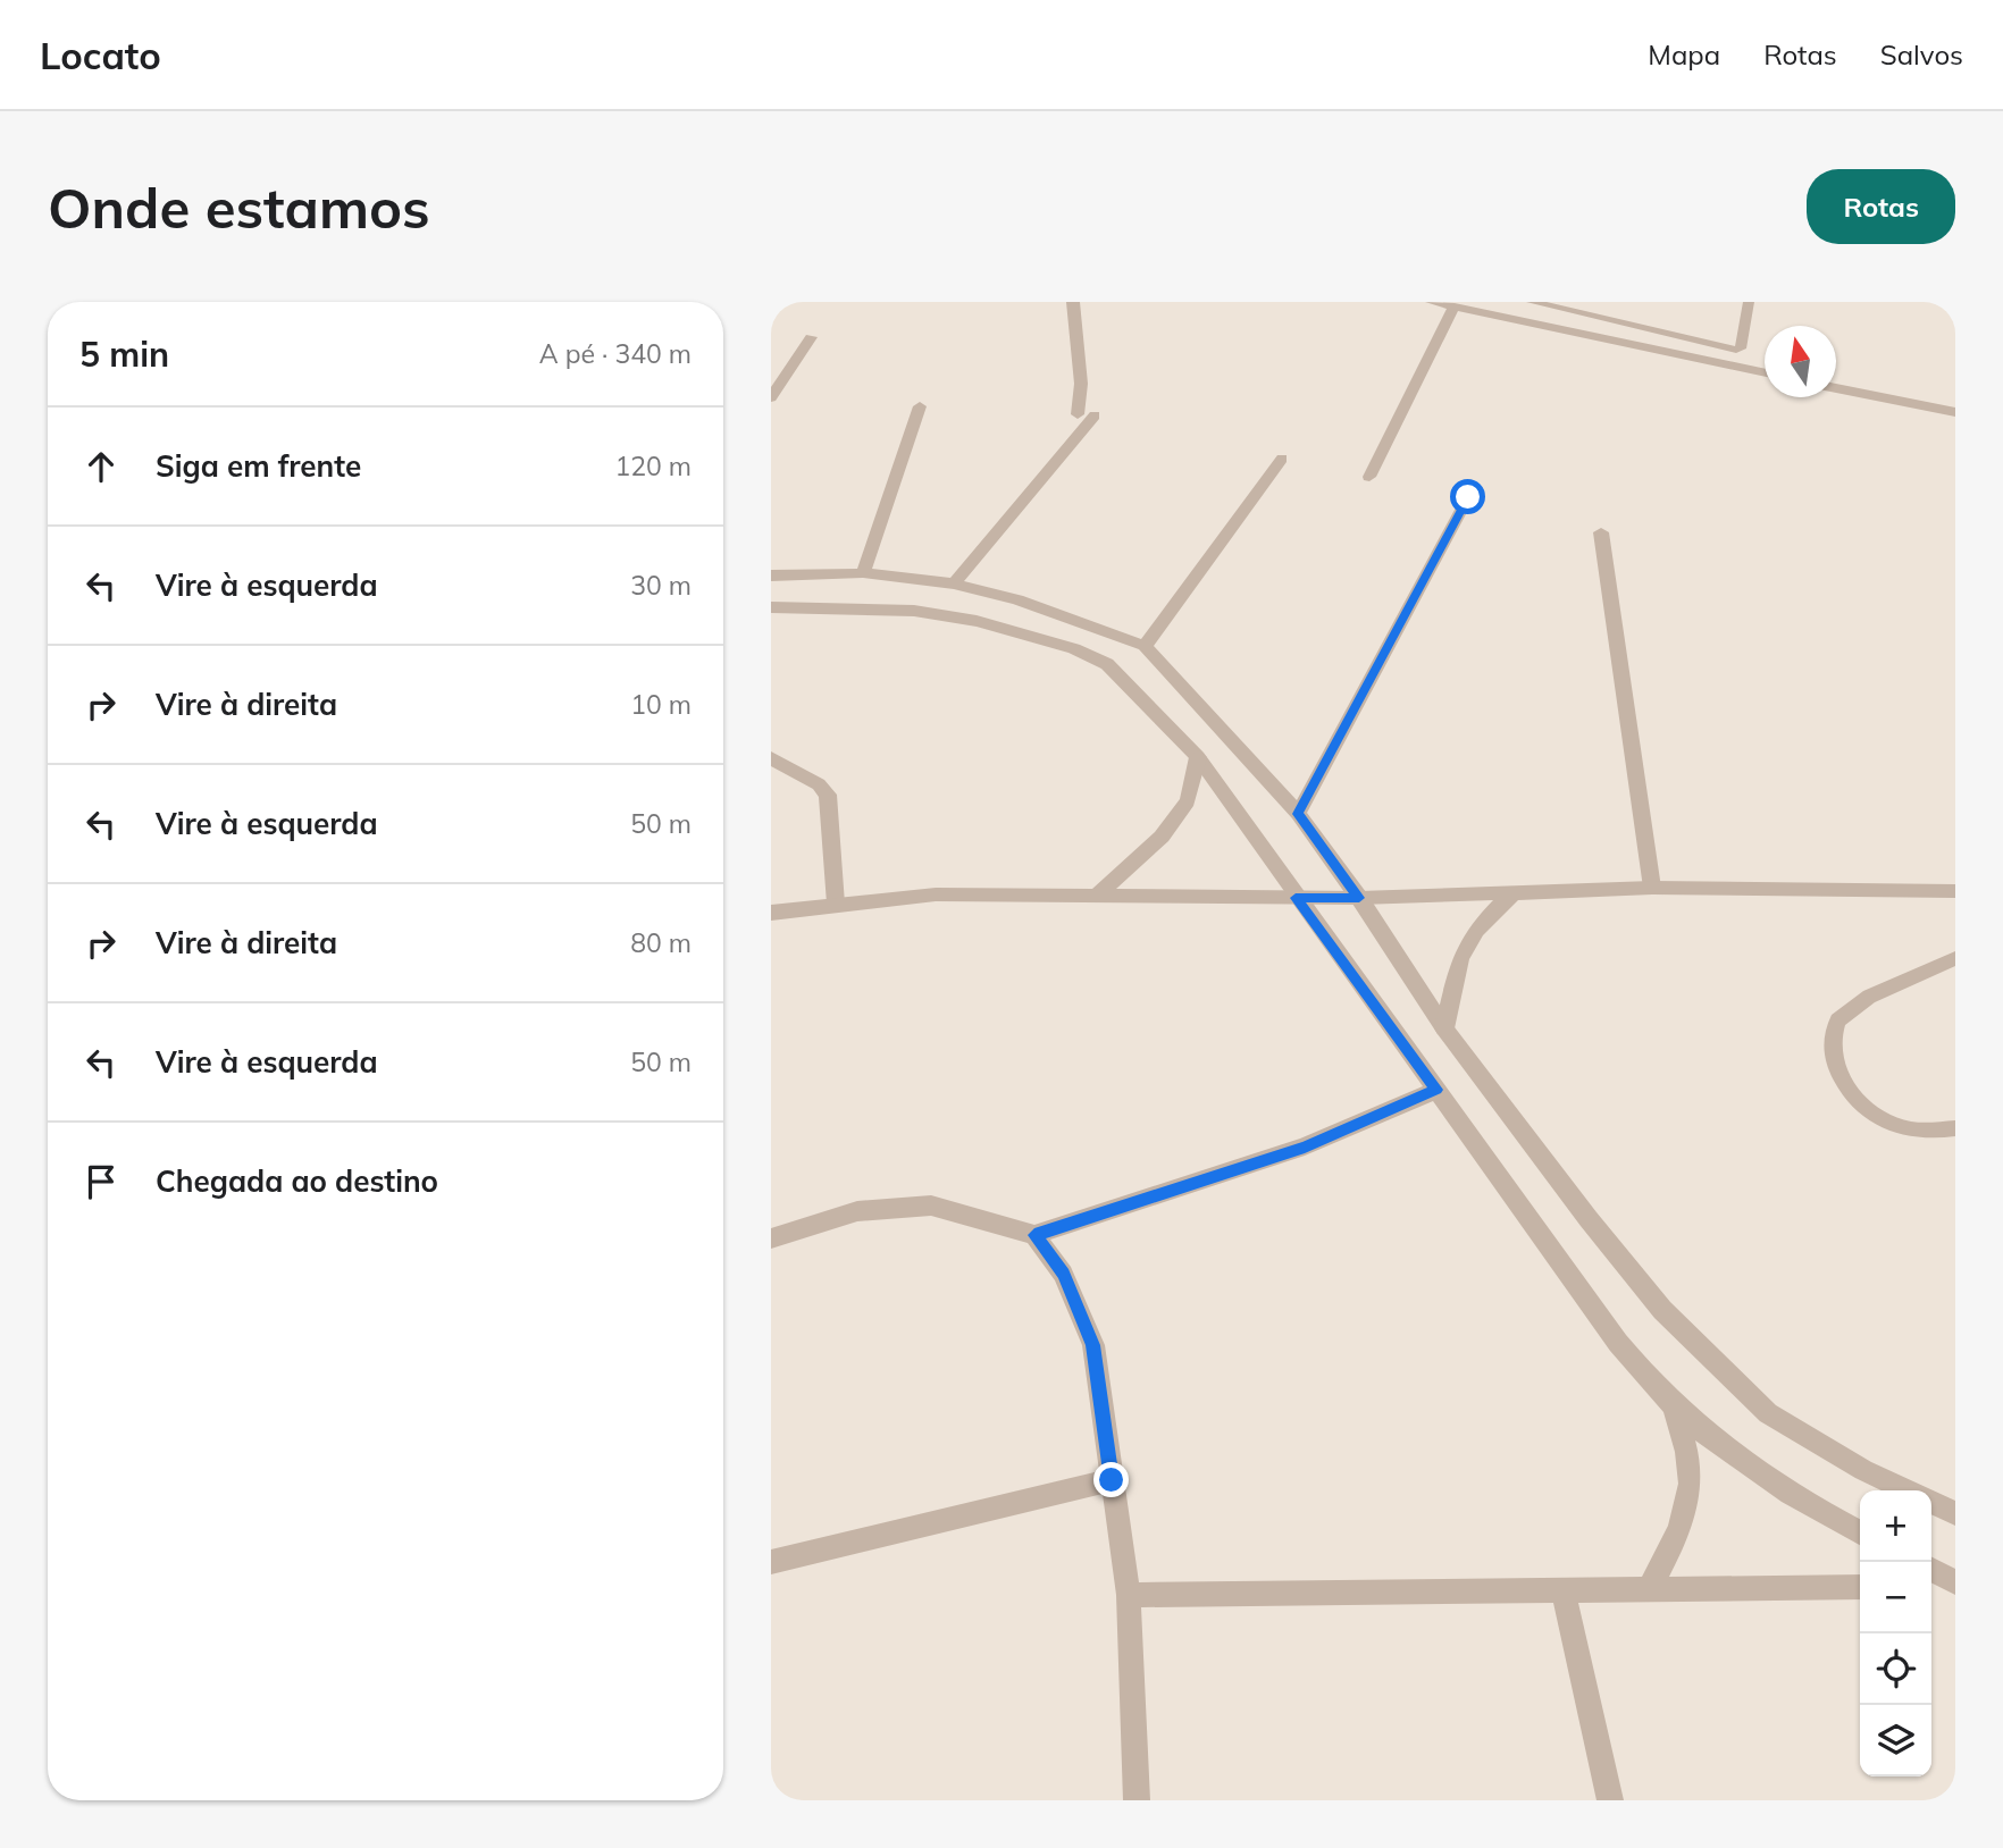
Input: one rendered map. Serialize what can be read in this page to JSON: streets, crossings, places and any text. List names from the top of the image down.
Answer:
{
  "north": "top",
  "page": {
    "header": "Locato",
    "nav": ["Mapa", "Rotas", "Salvos"],
    "buttons": "Rotas",
    "title": "Onde estamos",
    "heading": ["5 min", "A pé · 340 m"],
    "list": [
      ["Siga em frente", "120 m"],
      ["Vire à esquerda", "30 m"],
      ["Vire à direita", "10 m"],
      ["Vire à esquerda", "50 m"],
      ["Vire à direita", "80 m"],
      ["Vire à esquerda", "50 m"],
      "Chegada ao destino"
    ],
    "map_buttons": ["+", "−"]
  }
}
